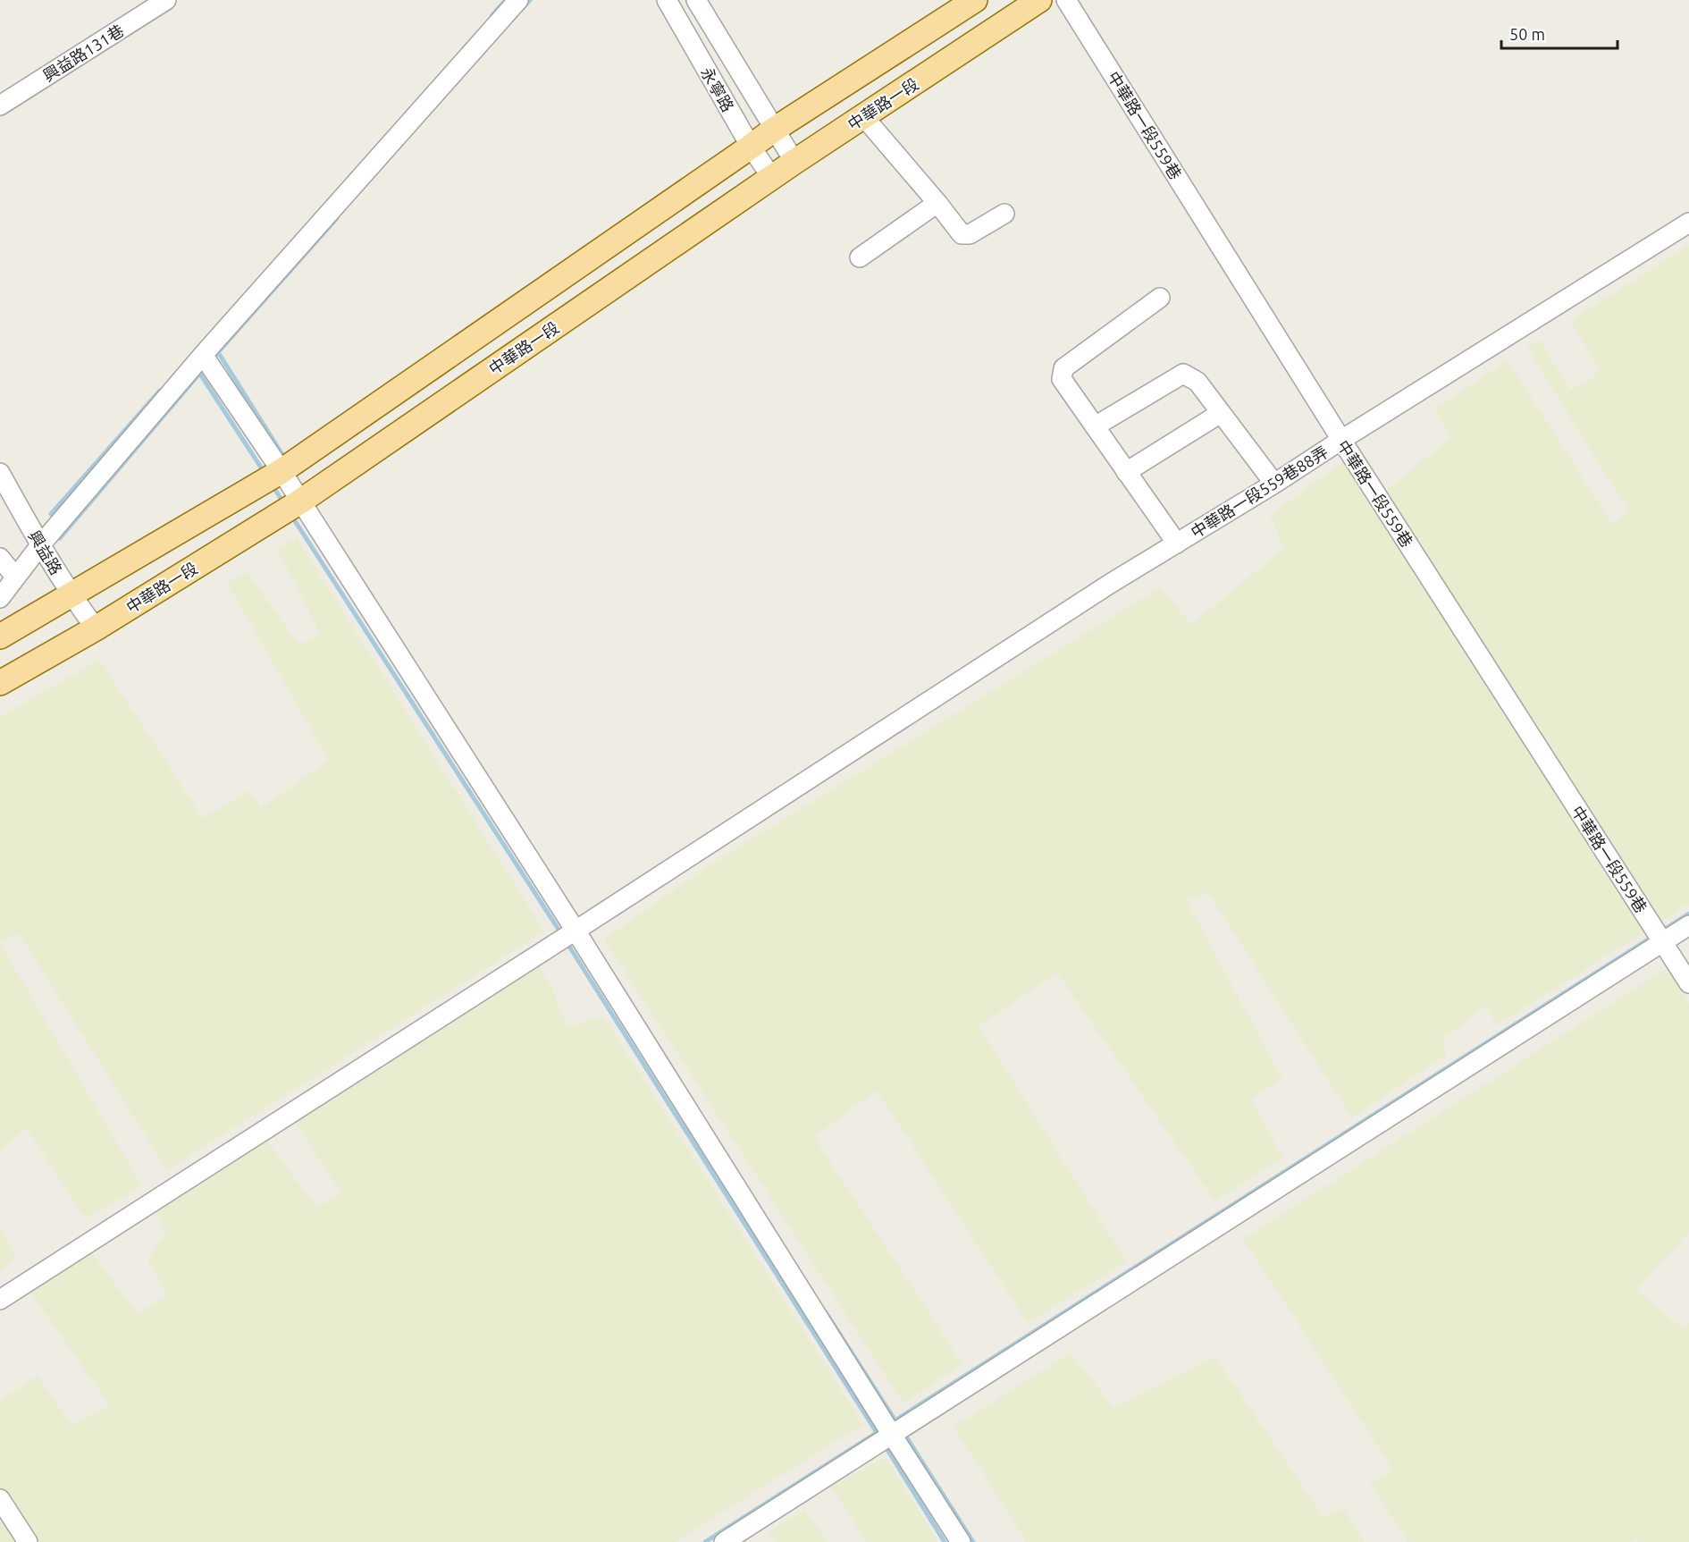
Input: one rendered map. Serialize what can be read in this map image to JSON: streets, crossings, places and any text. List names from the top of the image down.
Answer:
{
  "streets": {
    "main road": ["中華路一段"],
    "street": [
      "興益路131巷",
      "永寧路",
      "中華路一段559巷",
      "中華路一段559巷88弄",
      "興益路"
    ]
  },
  "crossings": [
    ["永寧路", "中華路一段"],
    ["中華路一段", "興益路"],
    ["中華路一段559巷", "中華路一段559巷88弄"]
  ],
  "scale_bar": "50 m"
}
